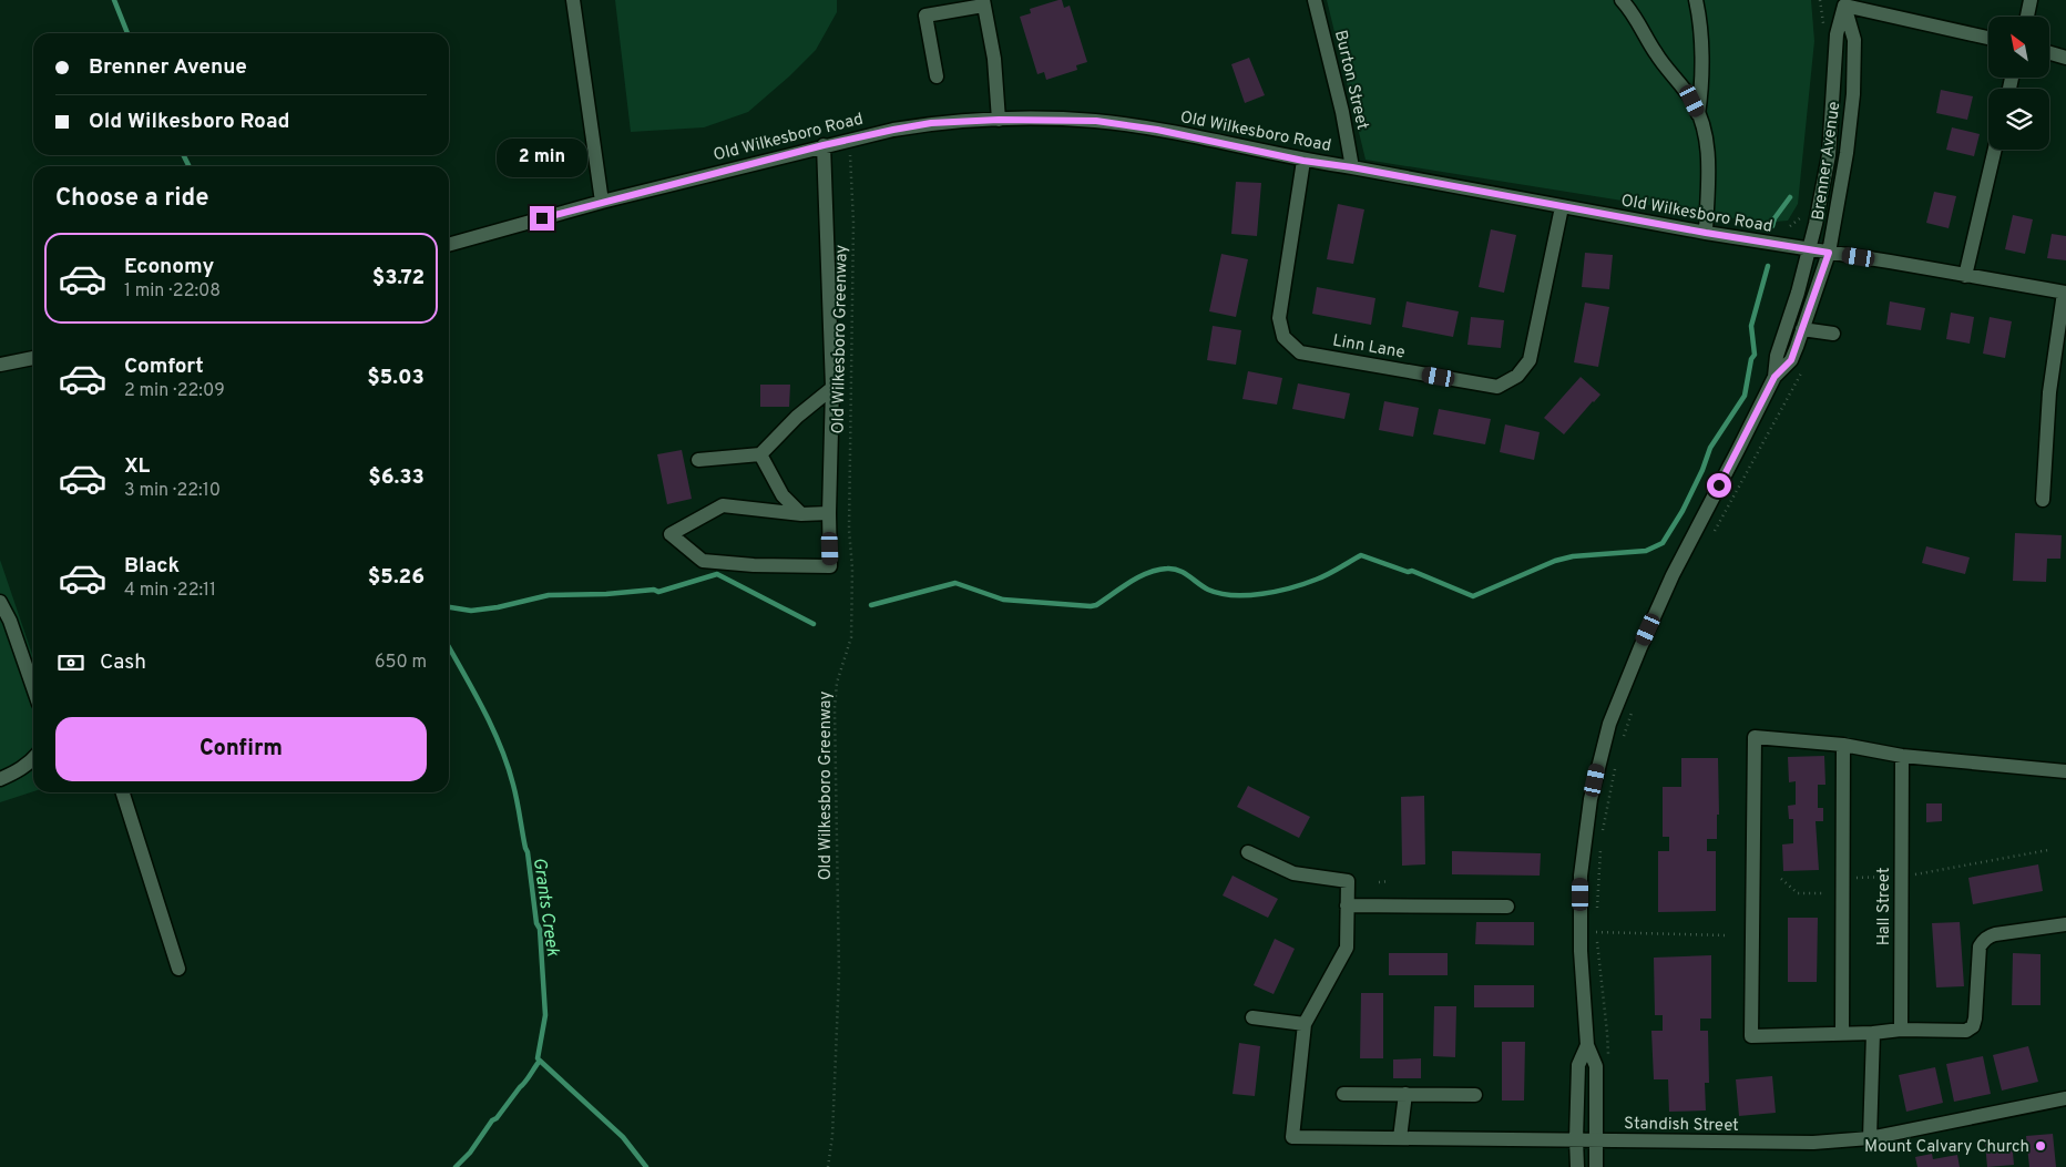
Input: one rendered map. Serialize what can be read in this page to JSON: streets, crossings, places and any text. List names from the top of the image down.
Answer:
{
  "streets": {
    "street": [
      "Burton Street",
      "Old Wilkesboro Road",
      "Brenner Avenue",
      "Linn Lane",
      "Hall Street",
      "Standish Street"
    ],
    "path": ["Old Wilkesboro Greenway"]
  },
  "crossings": [
    ["Burton Street", "Old Wilkesboro Road"],
    ["Old Wilkesboro Road", "Brenner Avenue"],
    ["Old Wilkesboro Road", "Old Wilkesboro Greenway"],
    ["Old Wilkesboro Road", "Linn Lane"],
    ["Brenner Avenue", "Standish Street"]
  ],
  "water": ["Grants Creek"],
  "places": ["Mount Calvary Church"],
  "north": "top left",
  "page": {
    "banner": ["Brenner Avenue", "Old Wilkesboro Road"],
    "bubble": "2 min",
    "heading": "Choose a ride",
    "list": [
      {
        "name": "Economy",
        "note": "1 min · 22:08",
        "value": "$3.72"
      },
      {
        "name": "Comfort",
        "note": "2 min · 22:09",
        "value": "$5.03"
      },
      {
        "name": "XL",
        "note": "3 min · 22:10",
        "value": "$6.33"
      },
      {
        "name": "Black",
        "note": "4 min · 22:11",
        "value": "$5.26"
      }
    ],
    "pay": ["Cash", "650 m"],
    "buttons": "Confirm"
  }
}
